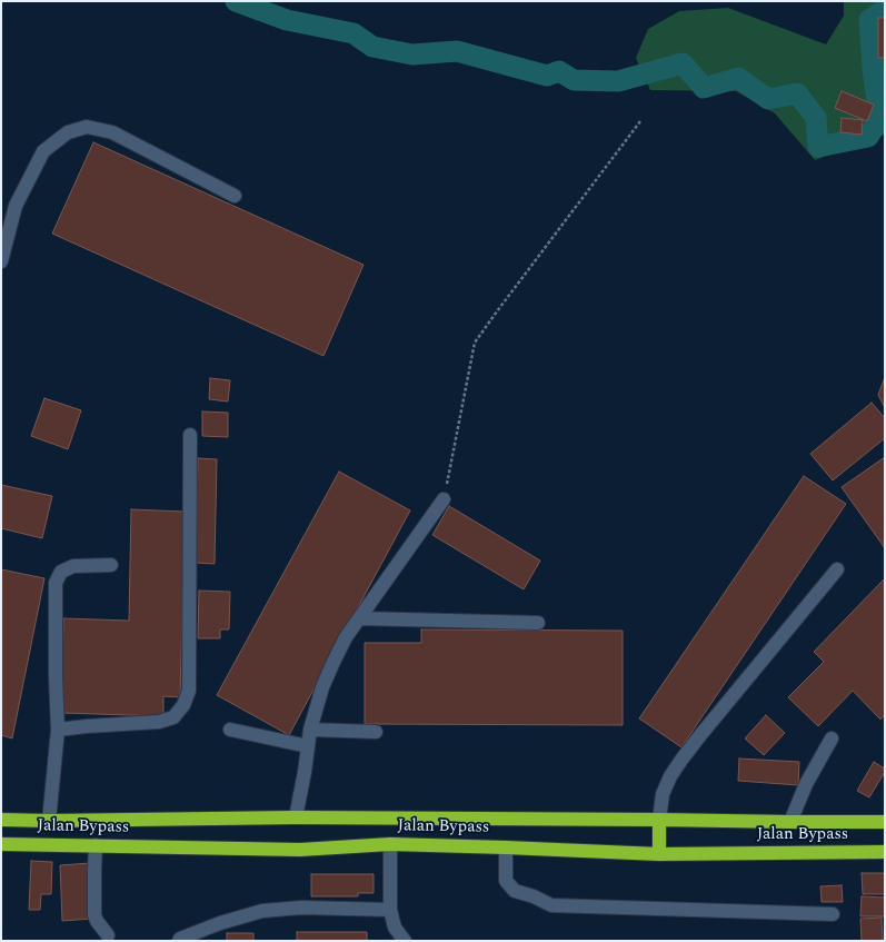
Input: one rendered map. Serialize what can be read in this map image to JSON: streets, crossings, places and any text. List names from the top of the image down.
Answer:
{
  "streets": {
    "highway": ["Jalan Bypass"]
  }
}
